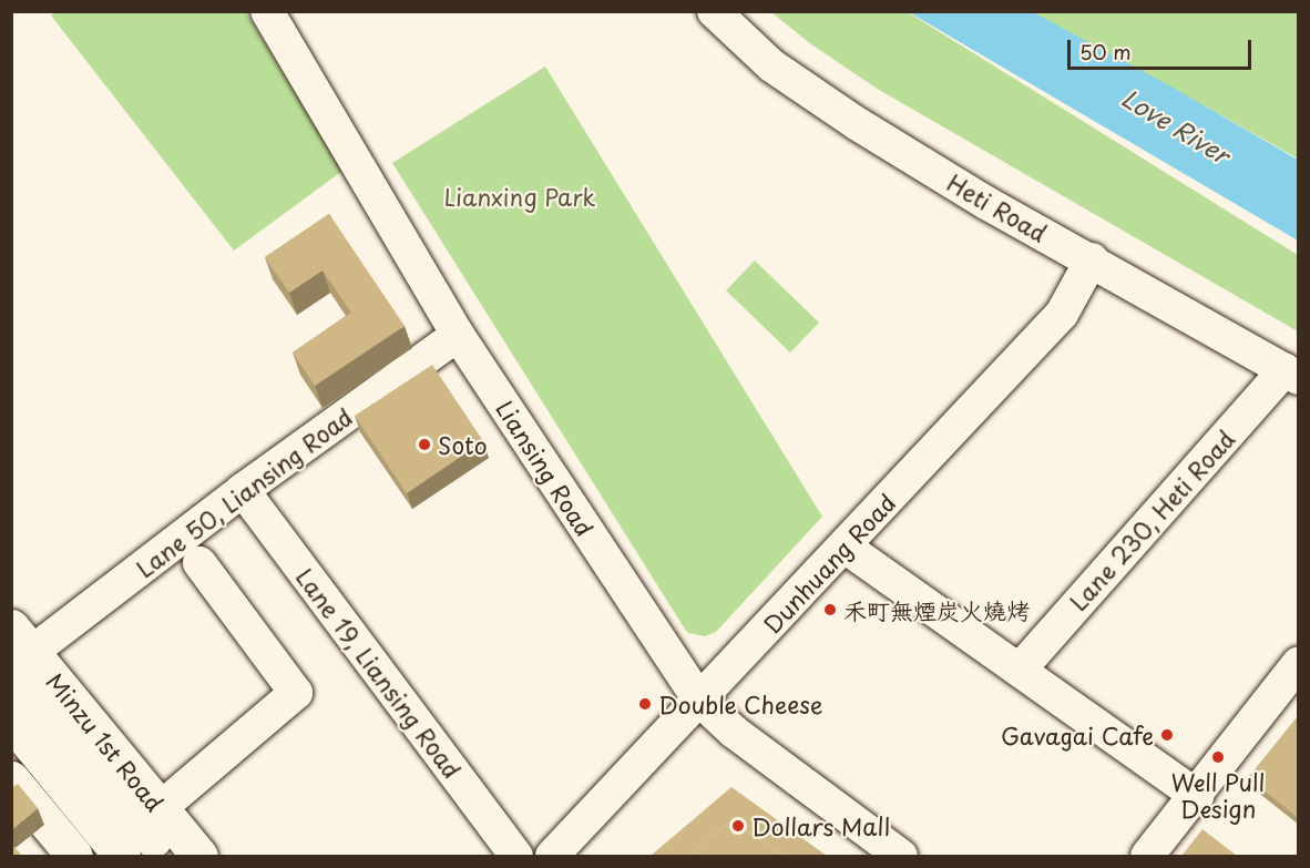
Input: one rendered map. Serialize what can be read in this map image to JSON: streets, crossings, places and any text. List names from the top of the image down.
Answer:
{
  "streets": {
    "main road": ["Minzu 1st Road"],
    "street": [
      "Heti Road",
      "Liansing Road",
      "Lane 50, Liansing Road",
      "Lane 230, Heti Road",
      "Dunhuang Road",
      "Lane 19, Liansing Road"
    ]
  },
  "crossings": [
    ["Heti Road", "Lane 230, Heti Road"],
    ["Heti Road", "Dunhuang Road"],
    ["Liansing Road", "Lane 50, Liansing Road"],
    ["Liansing Road", "Dunhuang Road"],
    ["Lane 50, Liansing Road", "Lane 19, Liansing Road"],
    ["Lane 50, Liansing Road", "Minzu 1st Road"]
  ],
  "water": ["Love River"],
  "parks": ["Lianxing Park"],
  "places": [
    "Soto",
    "禾町無煙炭火燒烤",
    "Double Cheese",
    "Gavagai Cafe",
    "Well Pull Design",
    "Dollars Mall"
  ],
  "scale_bar": "50 m"
}
